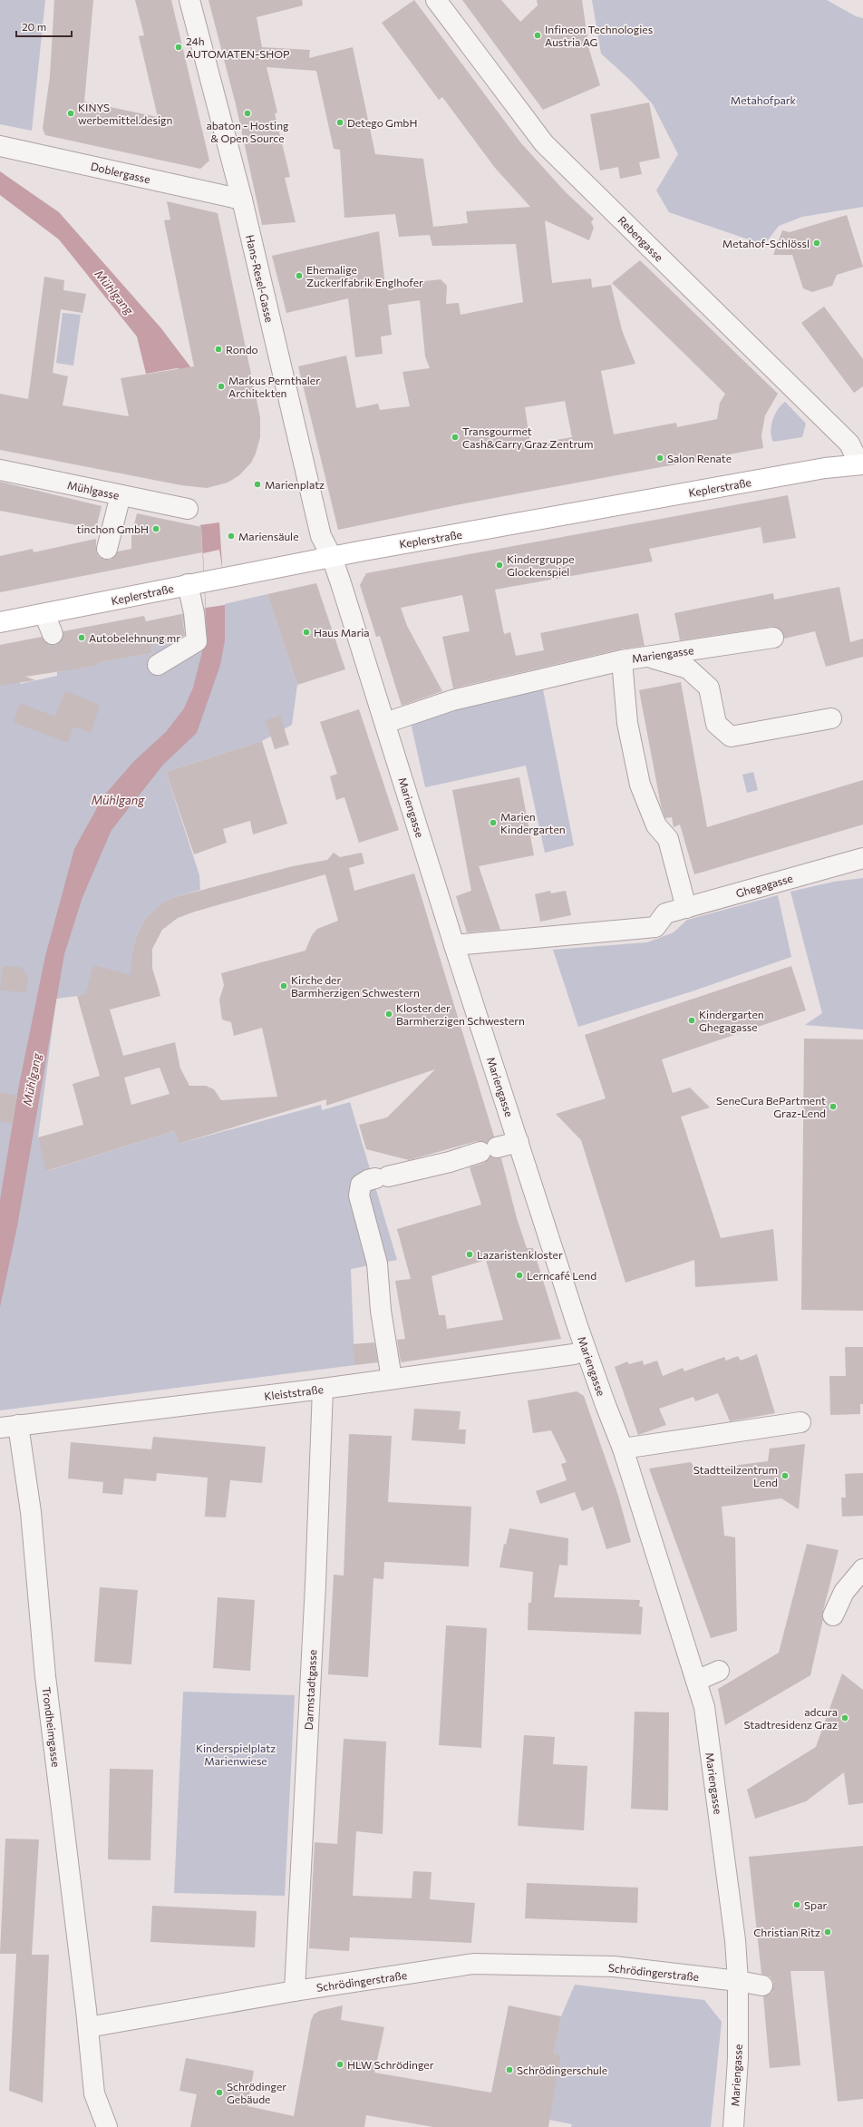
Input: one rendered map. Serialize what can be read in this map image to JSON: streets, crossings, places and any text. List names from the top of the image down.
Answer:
{
  "streets": {
    "main road": ["Keplerstraße"],
    "street": [
      "Doblergasse",
      "Rebengasse",
      "Hans-Resel-Gasse",
      "Mühlgasse",
      "Mariengasse",
      "Ghegagasse",
      "Kleiststraße",
      "Darmstadtgasse",
      "Trondheimgasse",
      "Schrödingerstraße"
    ]
  },
  "crossings": [
    ["Doblergasse", "Hans-Resel-Gasse"],
    ["Rebengasse", "Keplerstraße"],
    ["Hans-Resel-Gasse", "Keplerstraße"],
    ["Hans-Resel-Gasse", "Mariengasse"],
    ["Keplerstraße", "Mariengasse"],
    ["Mariengasse", "Ghegagasse"],
    ["Mariengasse", "Kleiststraße"],
    ["Mariengasse", "Schrödingerstraße"],
    ["Kleiststraße", "Darmstadtgasse"],
    ["Kleiststraße", "Trondheimgasse"],
    ["Darmstadtgasse", "Schrödingerstraße"],
    ["Trondheimgasse", "Schrödingerstraße"]
  ],
  "water": ["Mühlgang"],
  "parks": ["Metahofpark", "Kinderspielplatz Marienwiese"],
  "places": [
    "Infineon Technologies Austria AG",
    "24h AUTOMATEN-SHOP",
    "KINYS werbemittel.design",
    "abaton - Hosting & Open Source",
    "Detego GmbH",
    "Metahof-Schlössl",
    "Ehemalige Zuckerlfabrik Englhofer",
    "Rondo",
    "Markus Pernthaler Architekten",
    "Transgourmet Cash&Carry Graz Zentrum",
    "Salon Renate",
    "Marienplatz",
    "tinchon GmbH",
    "Mariensäule",
    "Kindergruppe Glockenspiel",
    "Haus Maria",
    "Autobelehnung mr",
    "Marien Kindergarten",
    "Kirche der Barmherzigen Schwestern",
    "Kloster der Barmherzigen Schwestern",
    "Kindergarten Ghegagasse",
    "SeneCura BePartment Graz-Lend",
    "Lazaristenkloster",
    "Lerncafé Lend",
    "Stadtteilzentrum Lend",
    "adcura Stadtresidenz Graz",
    "Spar",
    "Christian Ritz",
    "HLW Schrödinger",
    "Schrödingerschule",
    "Schrödinger Gebäude"
  ],
  "scale_bar": "20 m"
}
